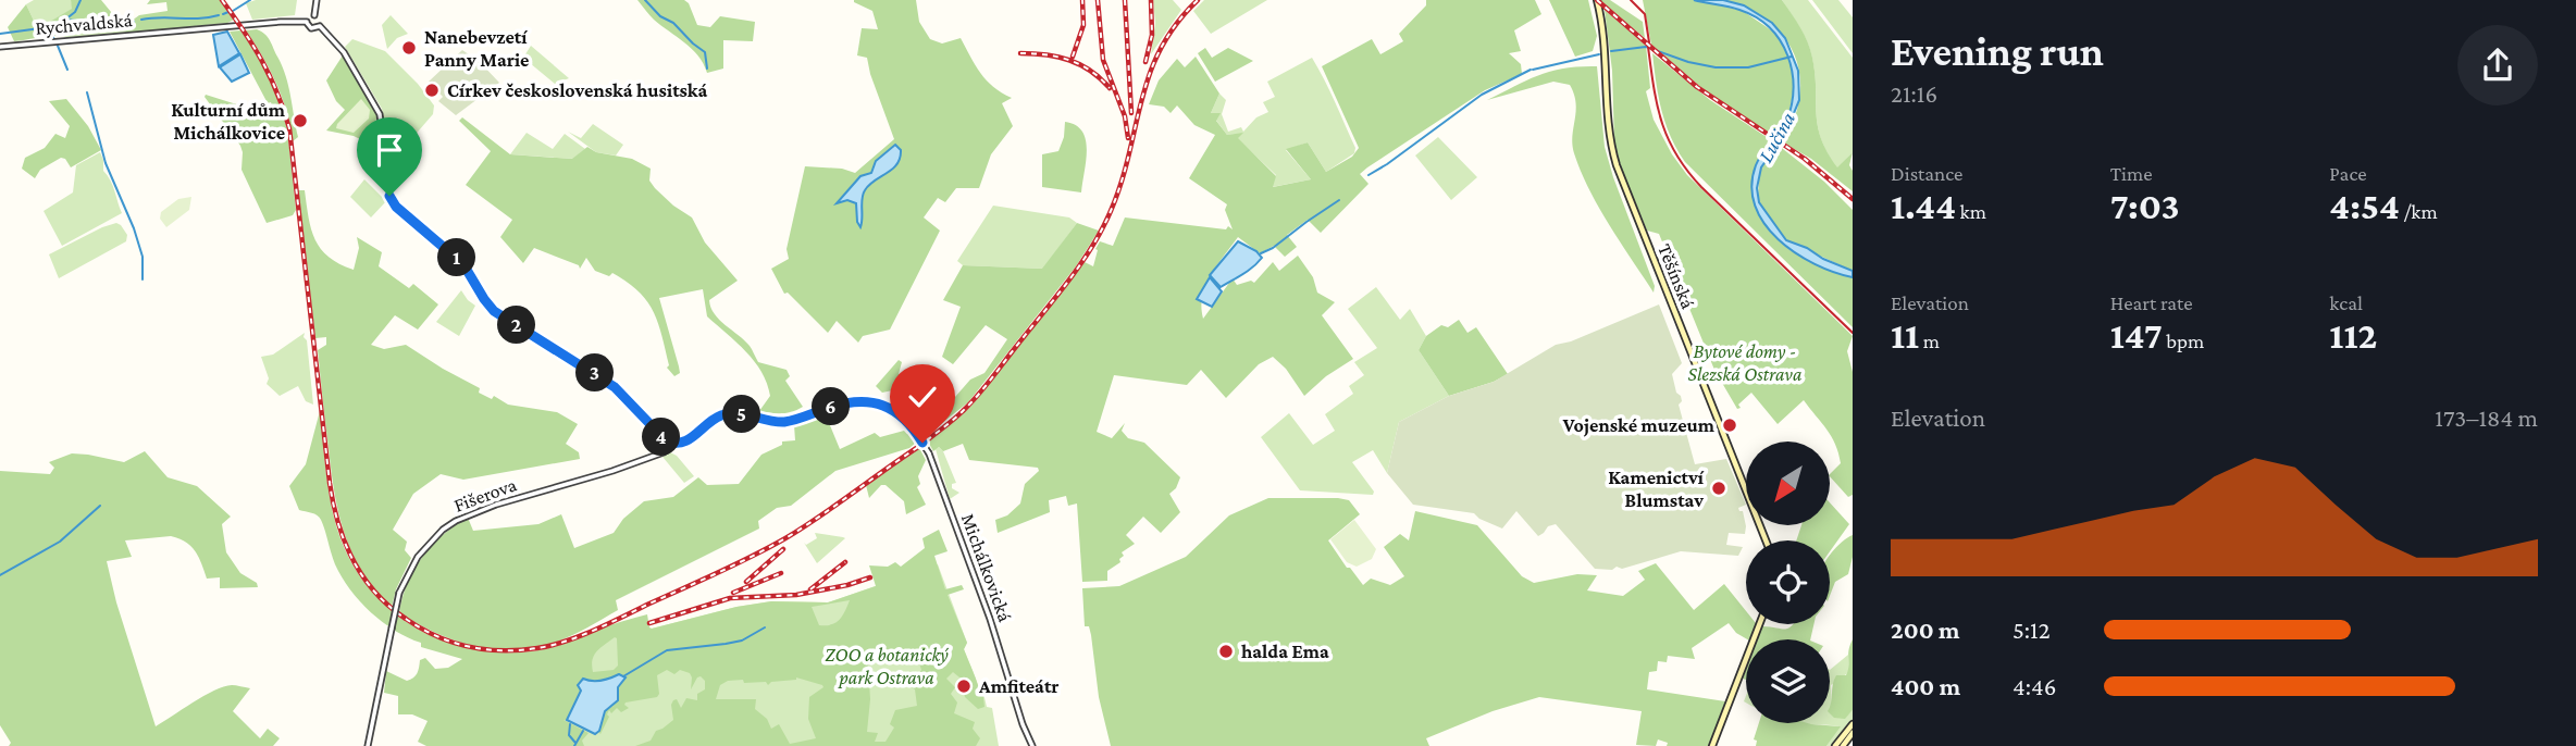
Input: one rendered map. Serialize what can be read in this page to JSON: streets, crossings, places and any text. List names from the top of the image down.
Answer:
{
  "streets": {
    "main road": ["Těšínská"],
    "street": ["Rychvaldská", "Fišerova", "Michálkovická"]
  },
  "crossings": [
    ["Fišerova", "Michálkovická"]
  ],
  "water": ["Lučina"],
  "parks": ["Bytové domy - Slezská Ostrava", "ZOO a botanický park Ostrava"],
  "places": [
    "Nanebevzetí Panny Marie",
    "Církev československá husitská",
    "Kulturní dům Michálkovice",
    "Vojenské muzeum",
    "Kamenictví Blumstav",
    "halda Ema",
    "Amfiteátr"
  ],
  "north": "bottom left",
  "page": {
    "heading": ["Evening run", "21:16"],
    "stats": [
      ["Distance", "1.44 km"],
      ["Time", "7:03"],
      ["Pace", "4:54 /km"],
      ["Elevation", "11 m"],
      ["Heart rate", "147 bpm"],
      ["kcal", "112"]
    ],
    "pins": [
      "1",
      "2",
      "3",
      "6",
      "5",
      "4"
    ],
    "chart": ["Elevation", "173–184 m"],
    "list": [
      {
        "name": "200 m",
        "note": "5:12"
      },
      {
        "name": "400 m",
        "note": "4:46"
      }
    ]
  }
}
